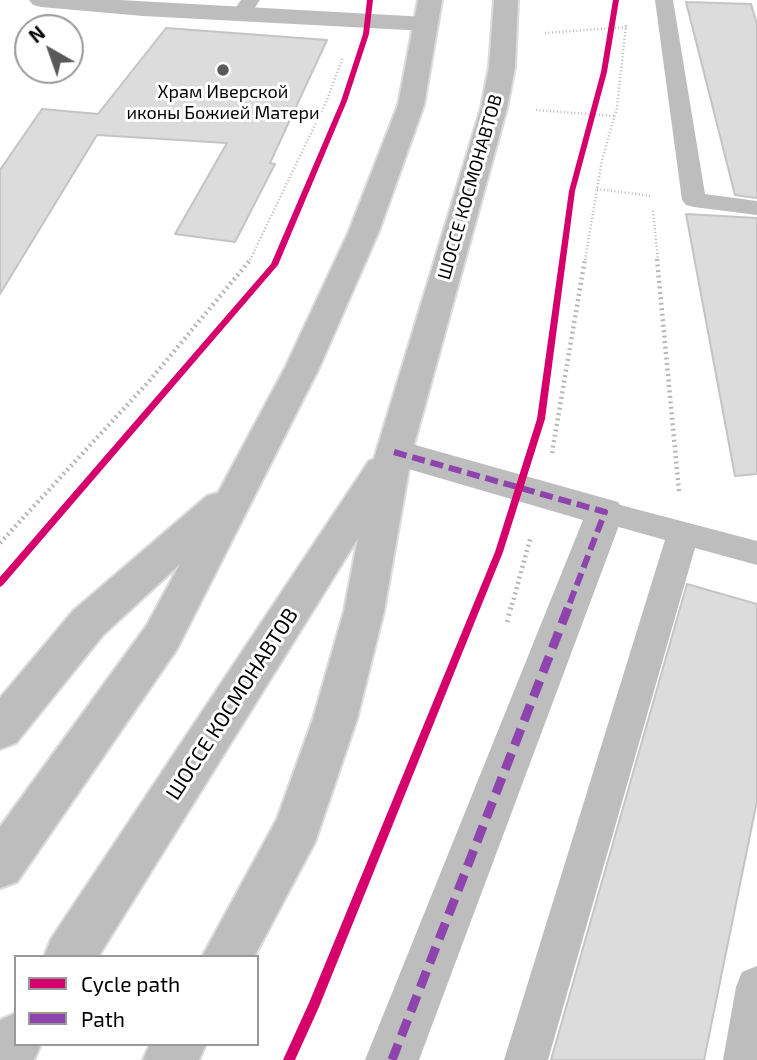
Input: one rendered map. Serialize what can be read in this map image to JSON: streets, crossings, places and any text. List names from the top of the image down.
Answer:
{
  "streets": {
    "main road": ["ШОССЕ КОСМОНАВТОВ"]
  },
  "places": ["Храм Иверской иконы Божией Матери"],
  "legend": ["Cycle path", "Path"],
  "north": "top left"
}
